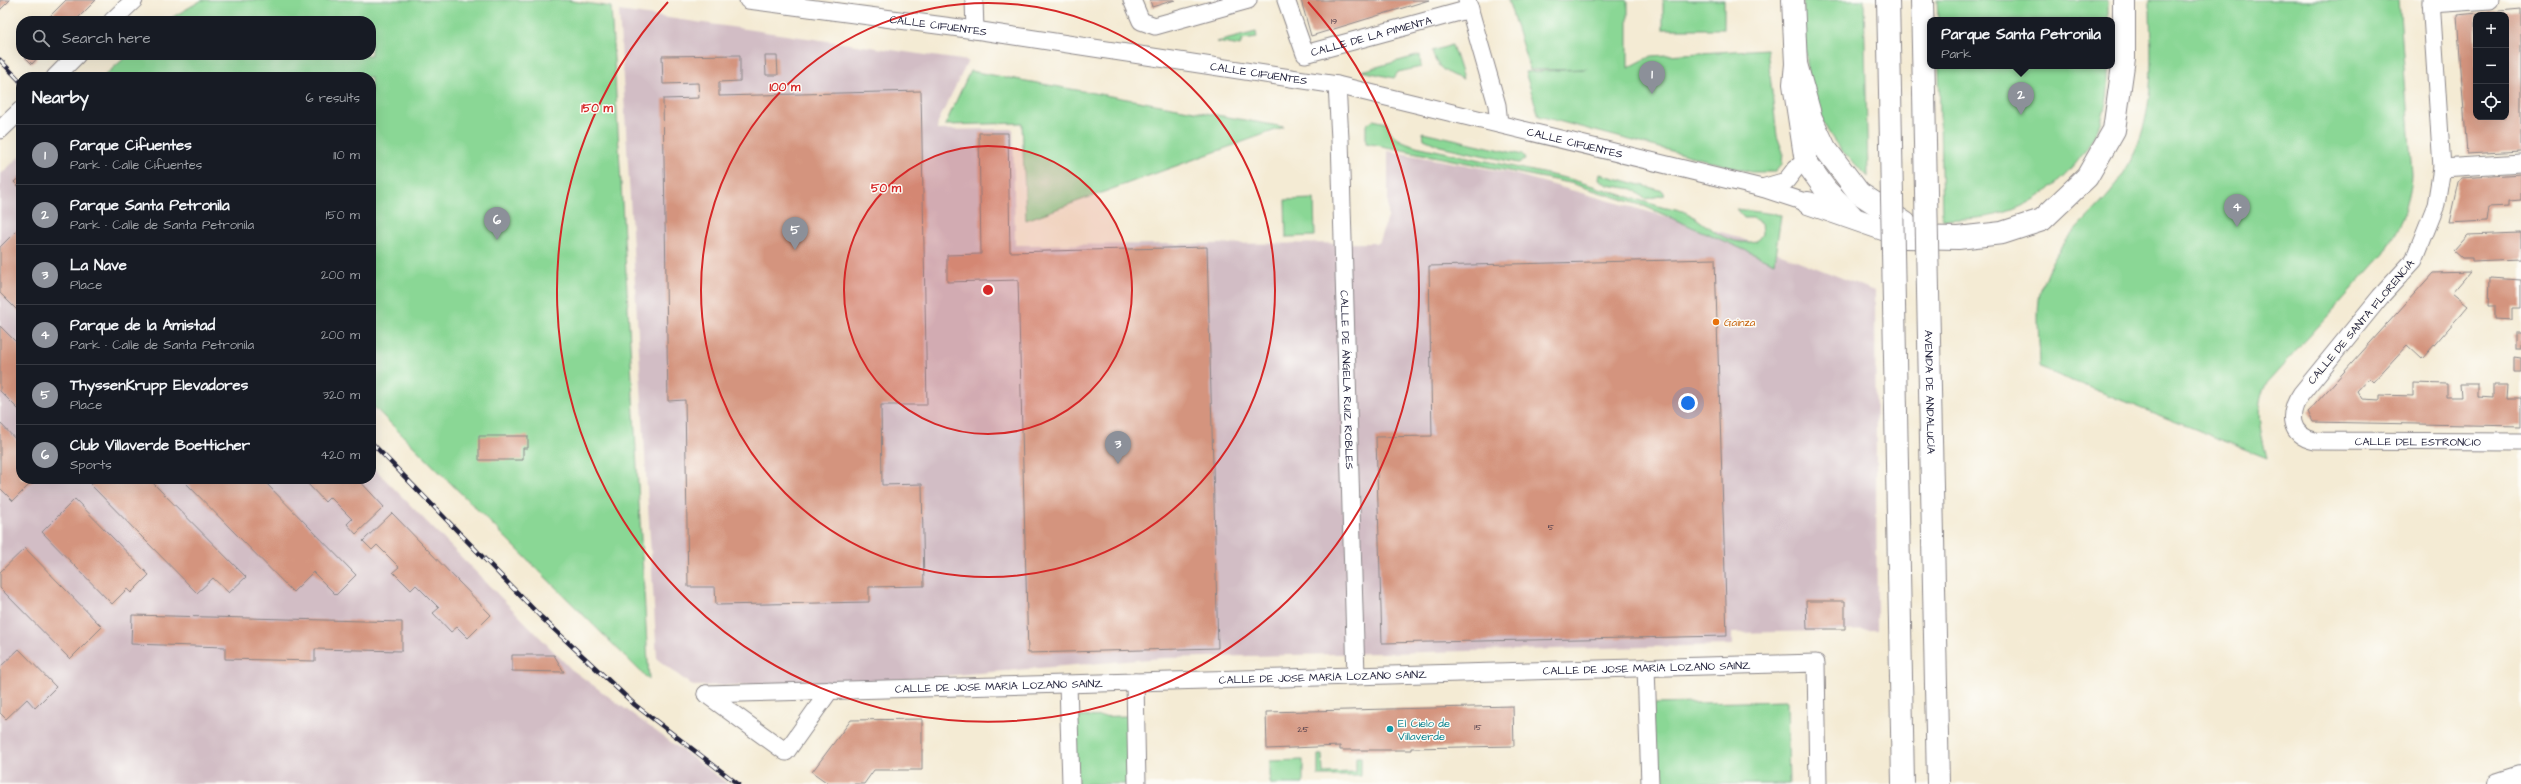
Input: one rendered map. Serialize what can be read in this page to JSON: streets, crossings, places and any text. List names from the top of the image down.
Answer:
{
  "streets": {
    "main road": ["AVENIDA DE ANDALUCÍA"],
    "street": [
      "CALLE CIFUENTES",
      "CALLE DE LA PIMIENTA",
      "CALLE DE SANTA FLORENCIA",
      "CALLE DE ÁNGELA RUIZ ROBLES",
      "CALLE DEL ESTRONCIO",
      "CALLE DE JOSE MARÍA LOZANO SAINZ"
    ]
  },
  "crossings": [
    ["CALLE CIFUENTES", "CALLE DE ÁNGELA RUIZ ROBLES"],
    ["CALLE DE SANTA FLORENCIA", "CALLE DEL ESTRONCIO"],
    ["CALLE DE ÁNGELA RUIZ ROBLES", "CALLE DE JOSE MARÍA LOZANO SAINZ"]
  ],
  "places": ["Gainza", "El Cielo de Villaverde"],
  "house_numbers": [
    "19",
    "5",
    "15",
    "25"
  ],
  "page": {
    "map_buttons": ["+", "−"],
    "search": "Search here",
    "popup": ["Parque Santa Petronila", "Park"],
    "pins": [
      "1",
      "2",
      "4",
      "6",
      "5",
      "3"
    ],
    "heading": ["Nearby", "6 results"],
    "list": [
      {
        "mark": "1",
        "name": "Parque Cifuentes",
        "note": "Park · Calle Cifuentes",
        "value": "110 m"
      },
      {
        "mark": "2",
        "name": "Parque Santa Petronila",
        "note": "Park · Calle de Santa Petronila",
        "value": "150 m"
      },
      {
        "mark": "3",
        "name": "La Nave",
        "note": "Place",
        "value": "200 m"
      },
      {
        "mark": "4",
        "name": "Parque de la Amistad",
        "note": "Park · Calle de Santa Petronila",
        "value": "200 m"
      },
      {
        "mark": "5",
        "name": "ThyssenKrupp Elevadores",
        "note": "Place",
        "value": "320 m"
      },
      {
        "mark": "6",
        "name": "Club Villaverde Boetticher",
        "note": "Sports",
        "value": "420 m"
      }
    ]
  },
  "rings": ["100 m", "150 m", "50 m"]
}
